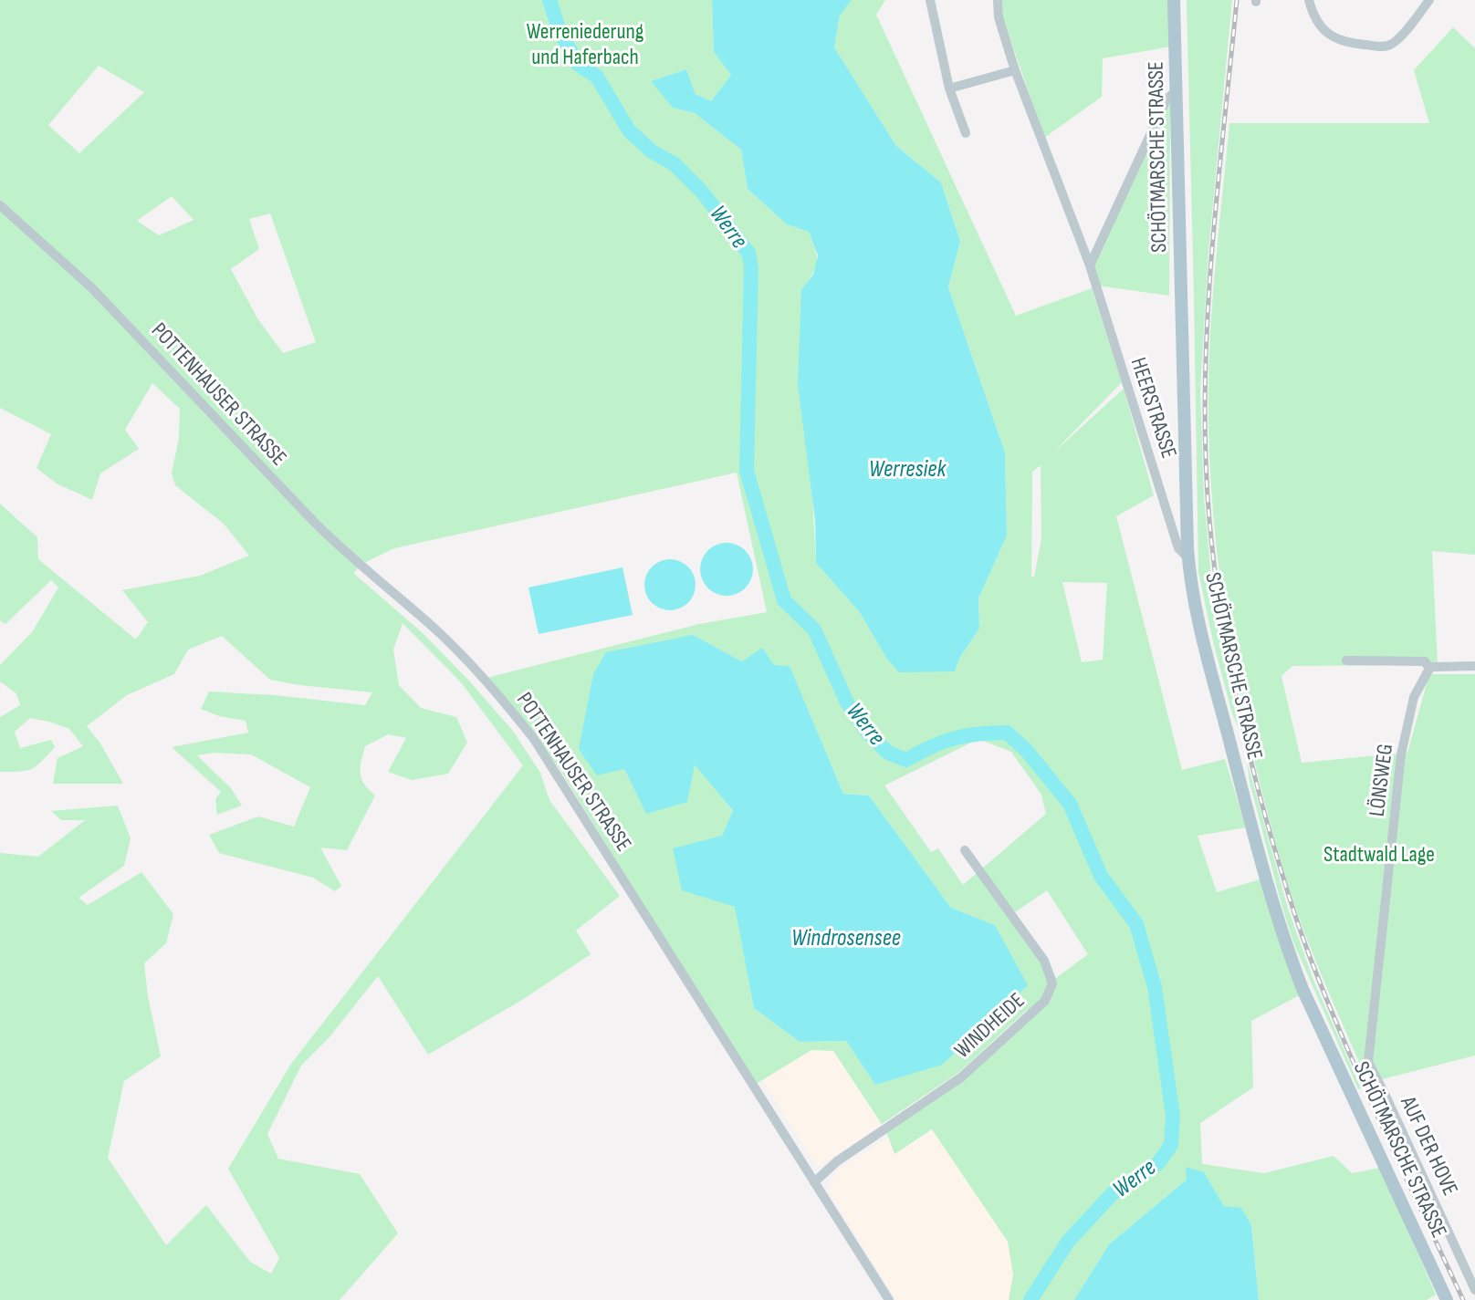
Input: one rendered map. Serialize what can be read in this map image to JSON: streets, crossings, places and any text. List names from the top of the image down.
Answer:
{
  "streets": {
    "main road": ["SCHÖTMARSCHE STRASSE"],
    "street": [
      "POTTENHAUSER STRASSE",
      "HEERSTRASSE",
      "LÖNSWEG",
      "WINDHEIDE",
      "AUF DER HOVE"
    ]
  },
  "crossings": [
    ["SCHÖTMARSCHE STRASSE", "HEERSTRASSE"],
    ["POTTENHAUSER STRASSE", "WINDHEIDE"],
    ["LÖNSWEG", "AUF DER HOVE"]
  ],
  "water": ["Werre", "Werresiek", "Windrosensee"],
  "parks": ["Werreniederung und Haferbach", "Stadtwald Lage"]
}
